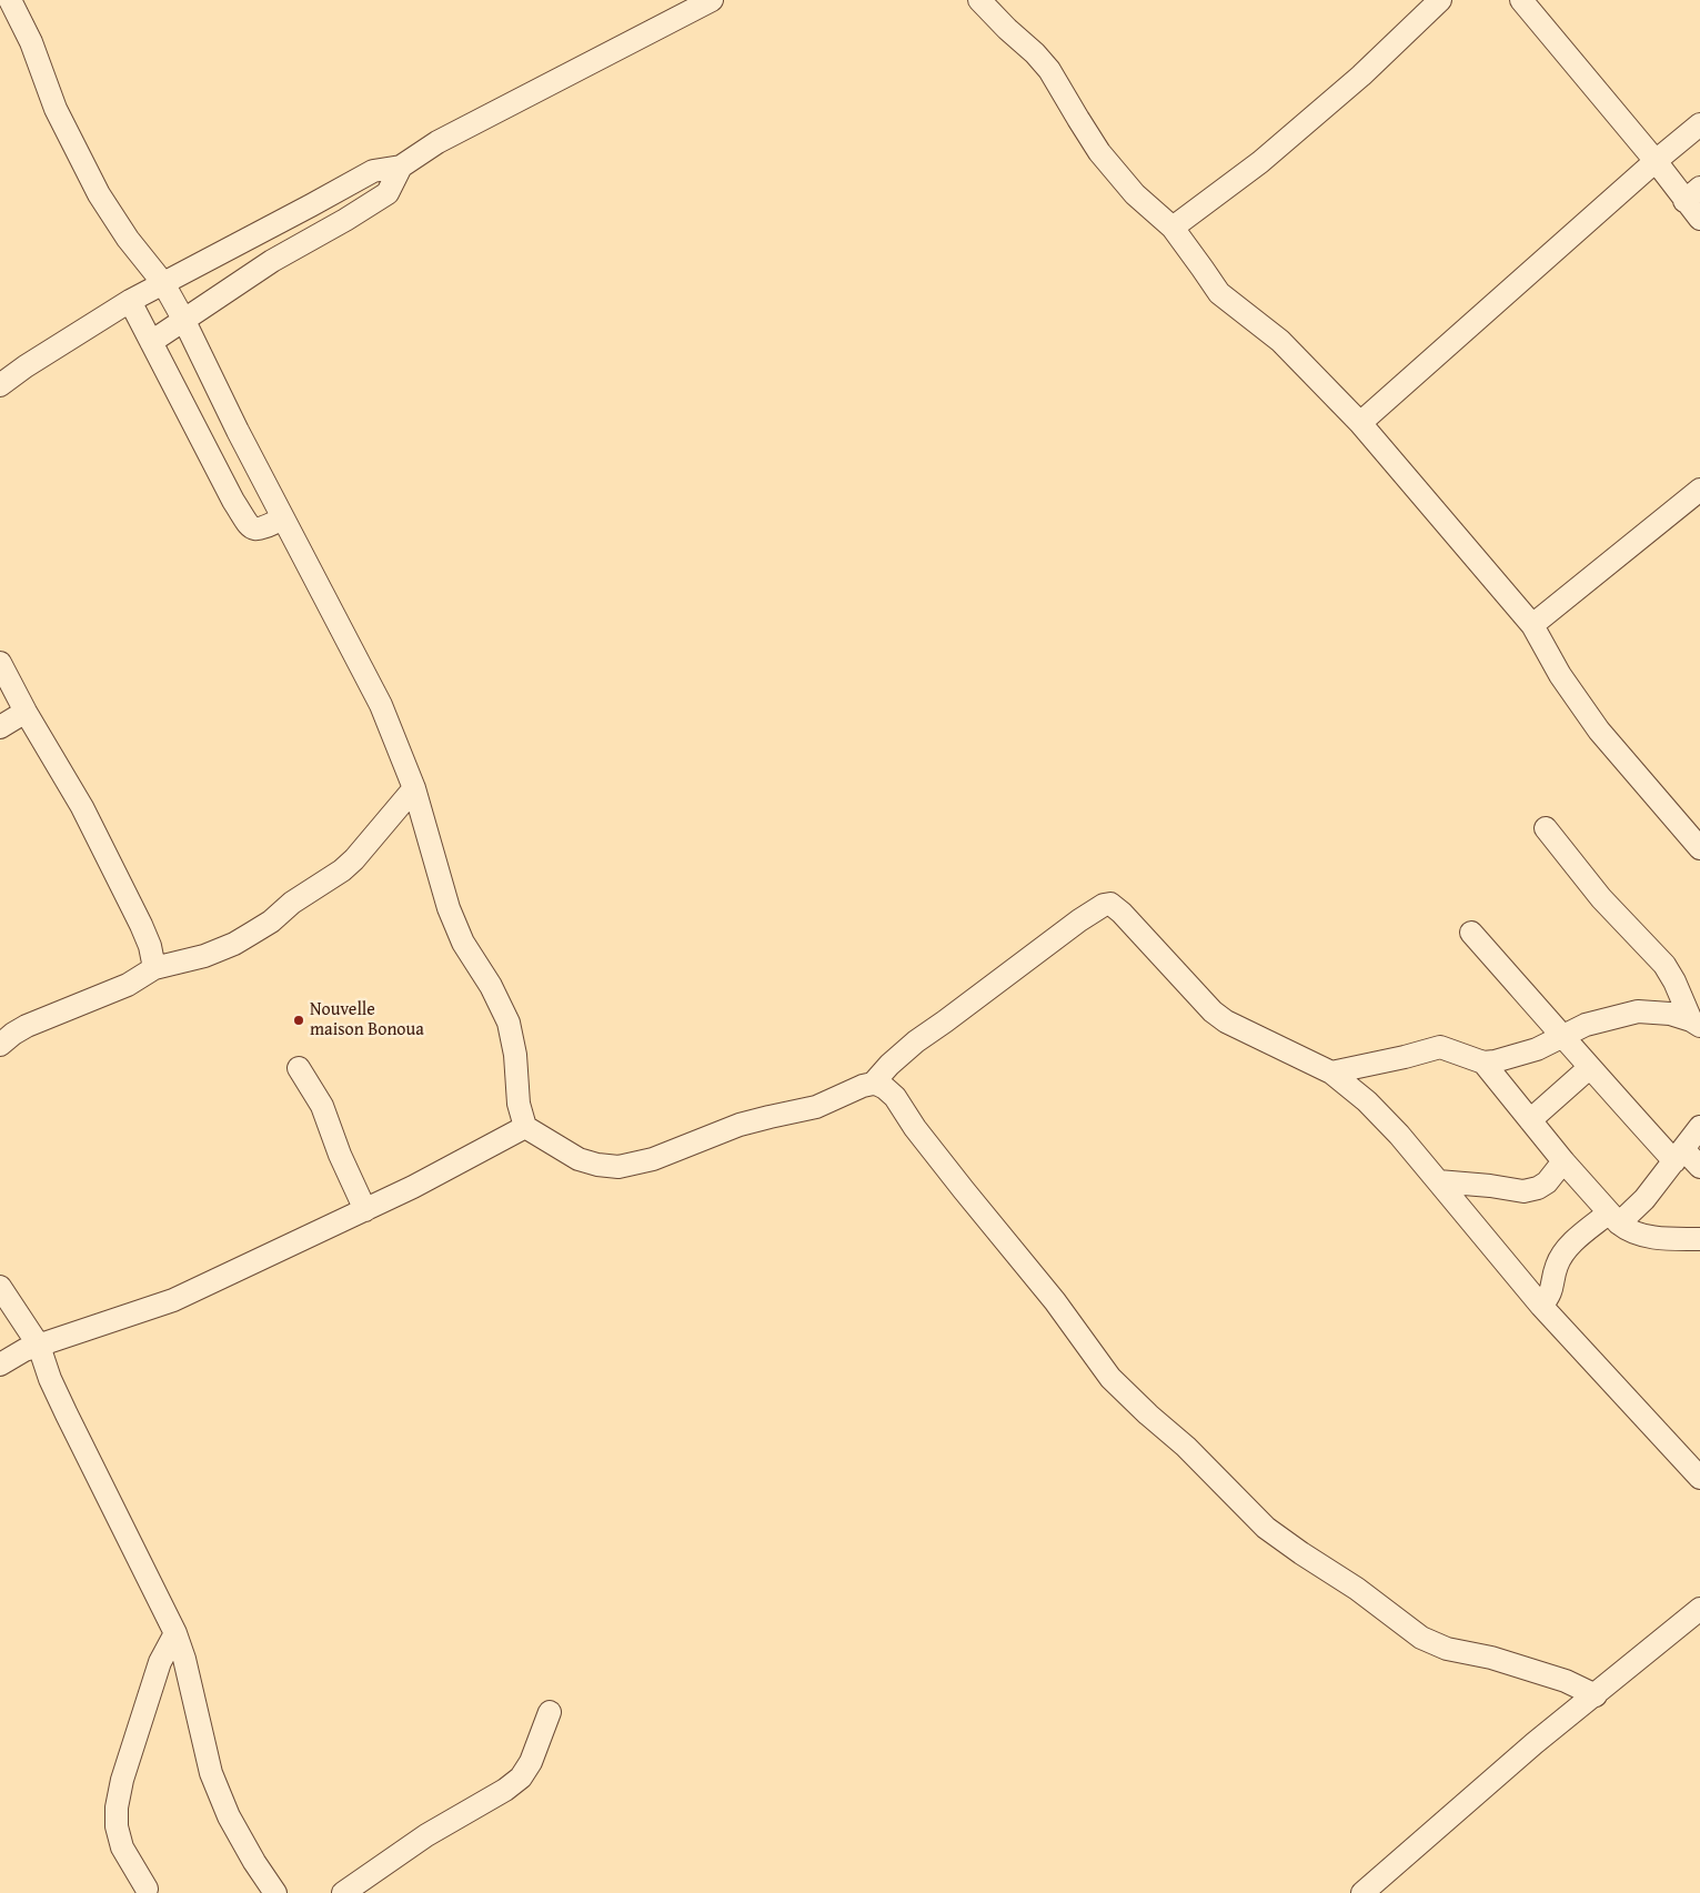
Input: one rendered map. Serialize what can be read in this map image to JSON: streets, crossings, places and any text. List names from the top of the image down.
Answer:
{
  "places": ["Nouvelle maison Bonoua"]
}
